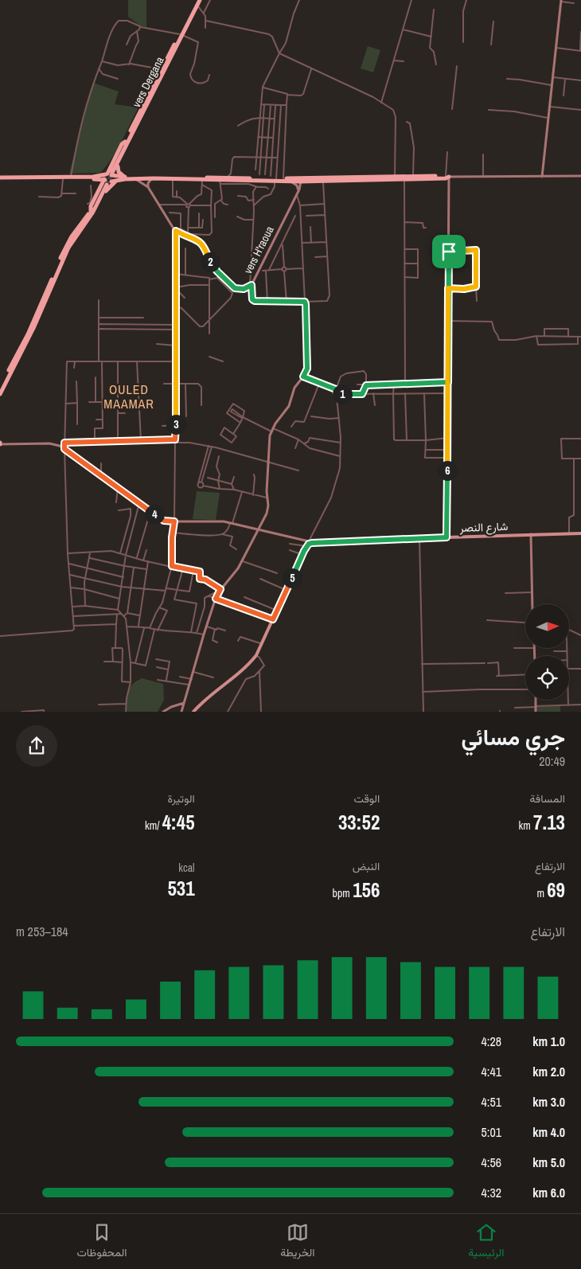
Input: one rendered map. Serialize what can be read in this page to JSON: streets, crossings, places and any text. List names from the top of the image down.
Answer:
{
  "streets": {
    "highway": ["vers Dergana"],
    "main road": ["شارع النصر"],
    "street": ["vers H'raoua"]
  },
  "districts": ["OULED MAAMAR"],
  "north": "right",
  "page": {
    "pins": [
      "2",
      "1",
      "3",
      "6",
      "4",
      "5"
    ],
    "heading": ["جري مسائي", "20:49"],
    "stats": [
      ["المسافة", "7.13 km"],
      ["الوقت", "33:52"],
      ["الوتيرة", "4:45 /km"],
      ["الارتفاع", "69 m"],
      ["النبض", "156 bpm"],
      ["kcal", "531"]
    ],
    "chart": ["الارتفاع", "184–253 m"],
    "list": [
      {
        "name": "1.0 km",
        "note": "4:28"
      },
      {
        "name": "2.0 km",
        "note": "4:41"
      },
      {
        "name": "3.0 km",
        "note": "4:51"
      },
      {
        "name": "4.0 km",
        "note": "5:01"
      },
      {
        "name": "5.0 km",
        "note": "4:56"
      },
      {
        "name": "6.0 km",
        "note": "4:32"
      }
    ],
    "tabs": ["الرئيسية", "الخريطة", "المحفوظات"]
  }
}
